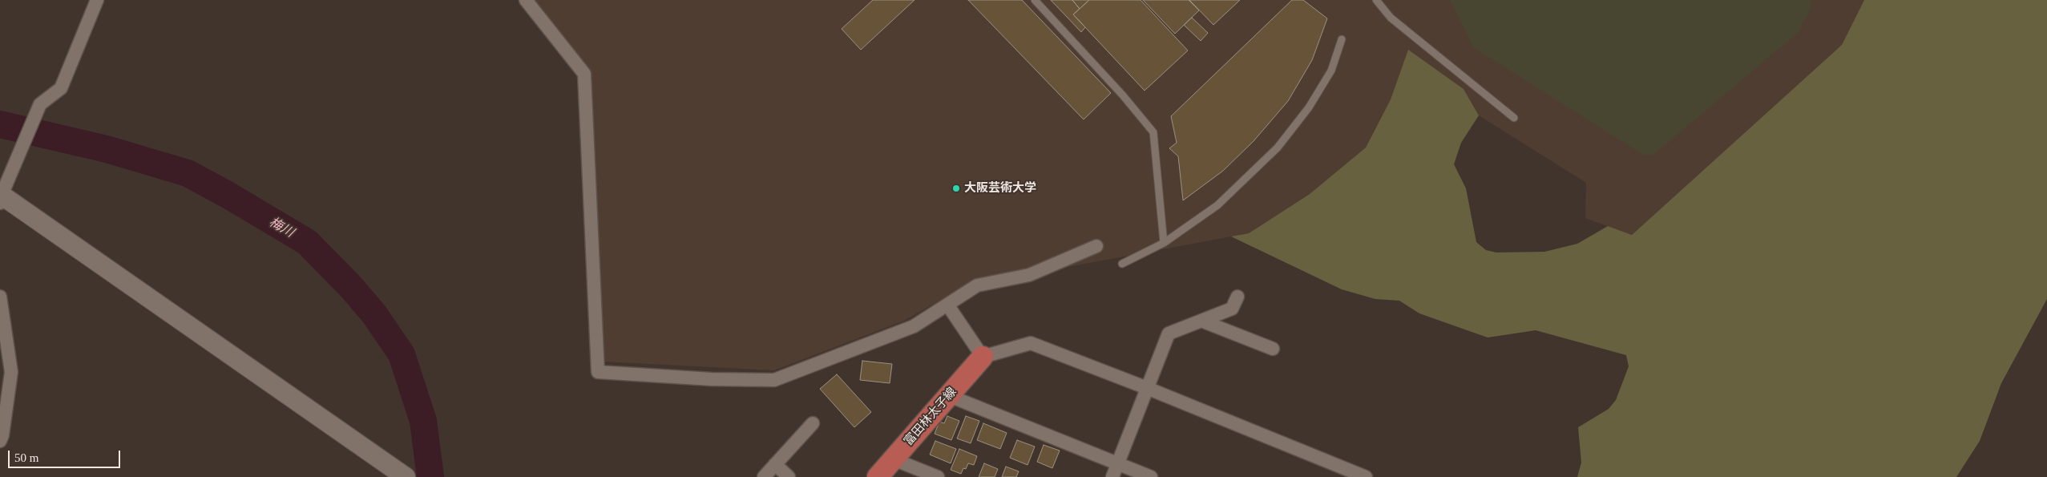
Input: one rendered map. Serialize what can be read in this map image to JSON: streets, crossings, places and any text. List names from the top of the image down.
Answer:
{
  "streets": {
    "main road": ["富田林太子線"]
  },
  "water": ["梅川"],
  "places": ["大阪芸術大学"],
  "scale_bar": "50 m"
}
